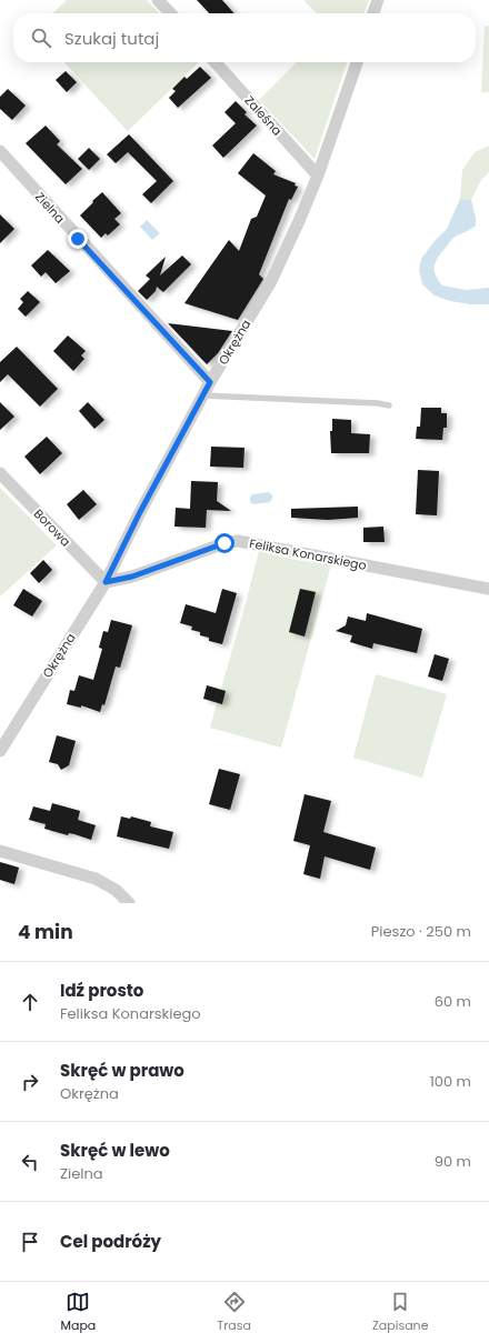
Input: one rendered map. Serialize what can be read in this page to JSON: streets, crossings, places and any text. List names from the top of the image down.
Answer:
{
  "streets": {
    "street": [
      "Zaleśna",
      "Zielna",
      "Okrężna",
      "Borowa",
      "Feliksa Konarskiego"
    ]
  },
  "crossings": [
    ["Zaleśna", "Okrężna"],
    ["Zielna", "Okrężna"],
    ["Okrężna", "Borowa"],
    ["Okrężna", "Feliksa Konarskiego"],
    ["Borowa", "Feliksa Konarskiego"]
  ],
  "page": {
    "search": "Szukaj tutaj",
    "heading": ["4 min", "Pieszo · 250 m"],
    "list": [
      ["Idź prosto", "Feliksa Konarskiego", "60 m"],
      ["Skręć w prawo", "Okrężna", "100 m"],
      ["Skręć w lewo", "Zielna", "90 m"],
      "Cel podróży"
    ],
    "nav": ["Mapa", "Trasa", "Zapisane"]
  }
}
